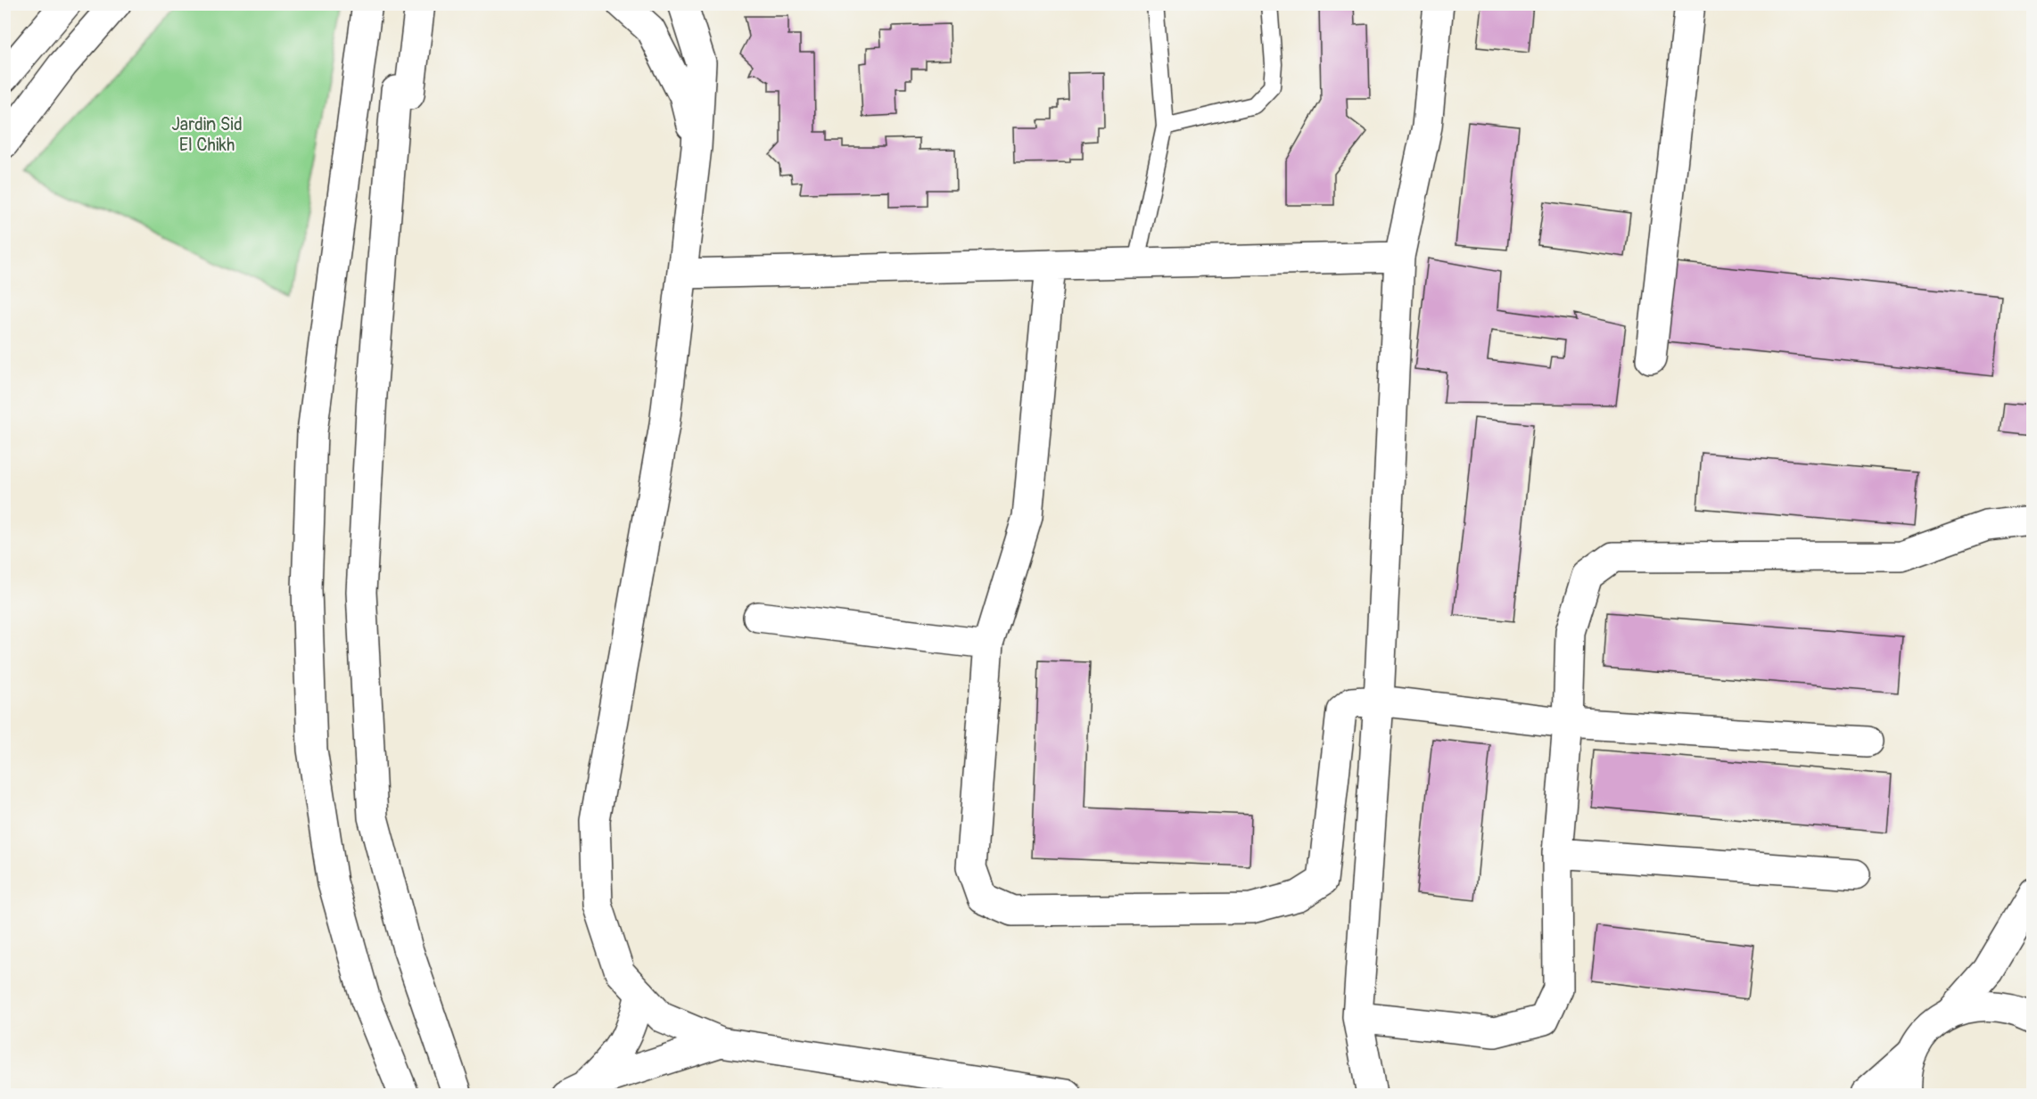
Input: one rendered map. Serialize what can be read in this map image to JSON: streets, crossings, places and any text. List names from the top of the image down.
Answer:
{
  "parks": ["Jardin Sid El Chikh"]
}
